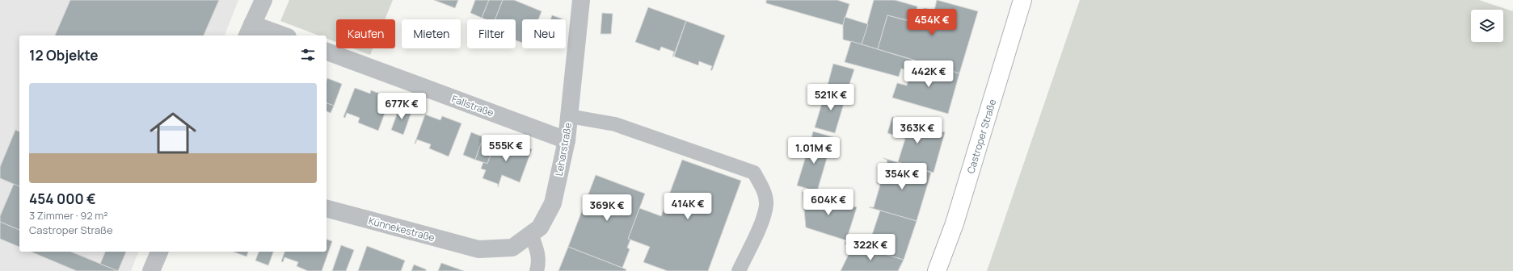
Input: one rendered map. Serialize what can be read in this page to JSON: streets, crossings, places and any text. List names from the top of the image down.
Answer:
{
  "streets": {
    "main road": ["Castroper Straße"],
    "street": ["Fallstraße", "Leharstraße", "Künnekestraße"]
  },
  "crossings": [
    ["Fallstraße", "Leharstraße"],
    ["Leharstraße", "Künnekestraße"]
  ],
  "page": {
    "price": [
      "454K €",
      "442K €",
      "521K €",
      "677K €",
      "363K €",
      "555K €",
      "1.01M €",
      "354K €",
      "604K €",
      "414K €",
      "369K €",
      "322K €"
    ],
    "chip": [
      "Kaufen",
      "Mieten",
      "Filter",
      "Neu"
    ],
    "heading": "12 Objekte",
    "list": [
      {
        "name": "454 000 €",
        "note": "3 Zimmer · 92 m² · Castroper Straße"
      }
    ]
  }
}
